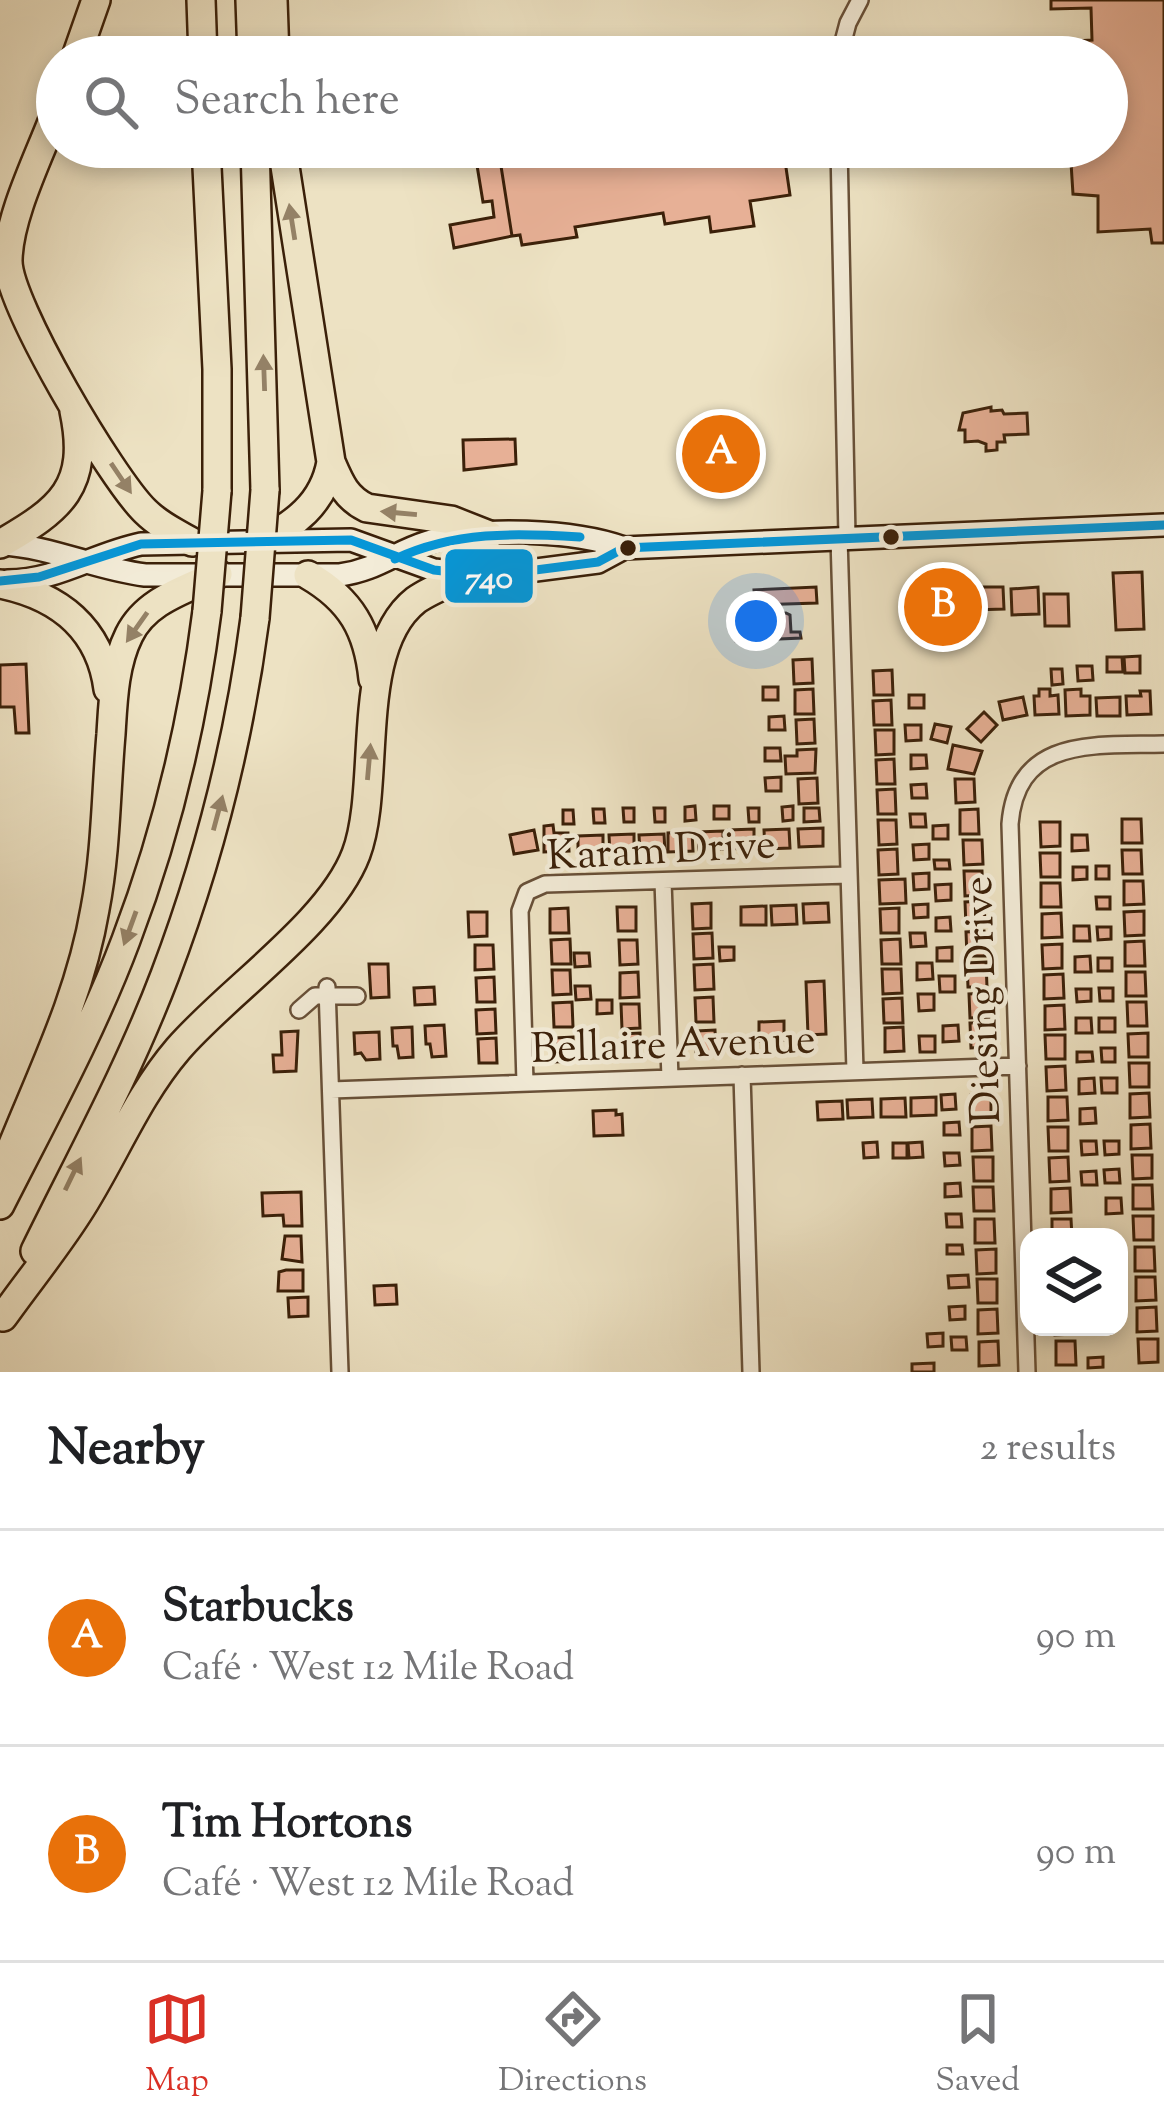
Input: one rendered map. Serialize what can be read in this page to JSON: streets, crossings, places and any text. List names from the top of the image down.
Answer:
{
  "streets": {
    "street": ["Karam Drive", "Diesing Drive", "Bellaire Avenue"]
  },
  "crossings": [
    ["Karam Drive", "Bellaire Avenue"],
    ["Diesing Drive", "Bellaire Avenue"]
  ],
  "lines": ["transit line 740"],
  "page": {
    "search": "Search here",
    "pins": ["A", "B"],
    "heading": ["Nearby", "2 results"],
    "list": [
      {
        "mark": "A",
        "name": "Starbucks",
        "note": "Café · West 12 Mile Road",
        "value": "90 m"
      },
      {
        "mark": "B",
        "name": "Tim Hortons",
        "note": "Café · West 12 Mile Road",
        "value": "90 m"
      }
    ],
    "nav": ["Map", "Directions", "Saved"]
  }
}
